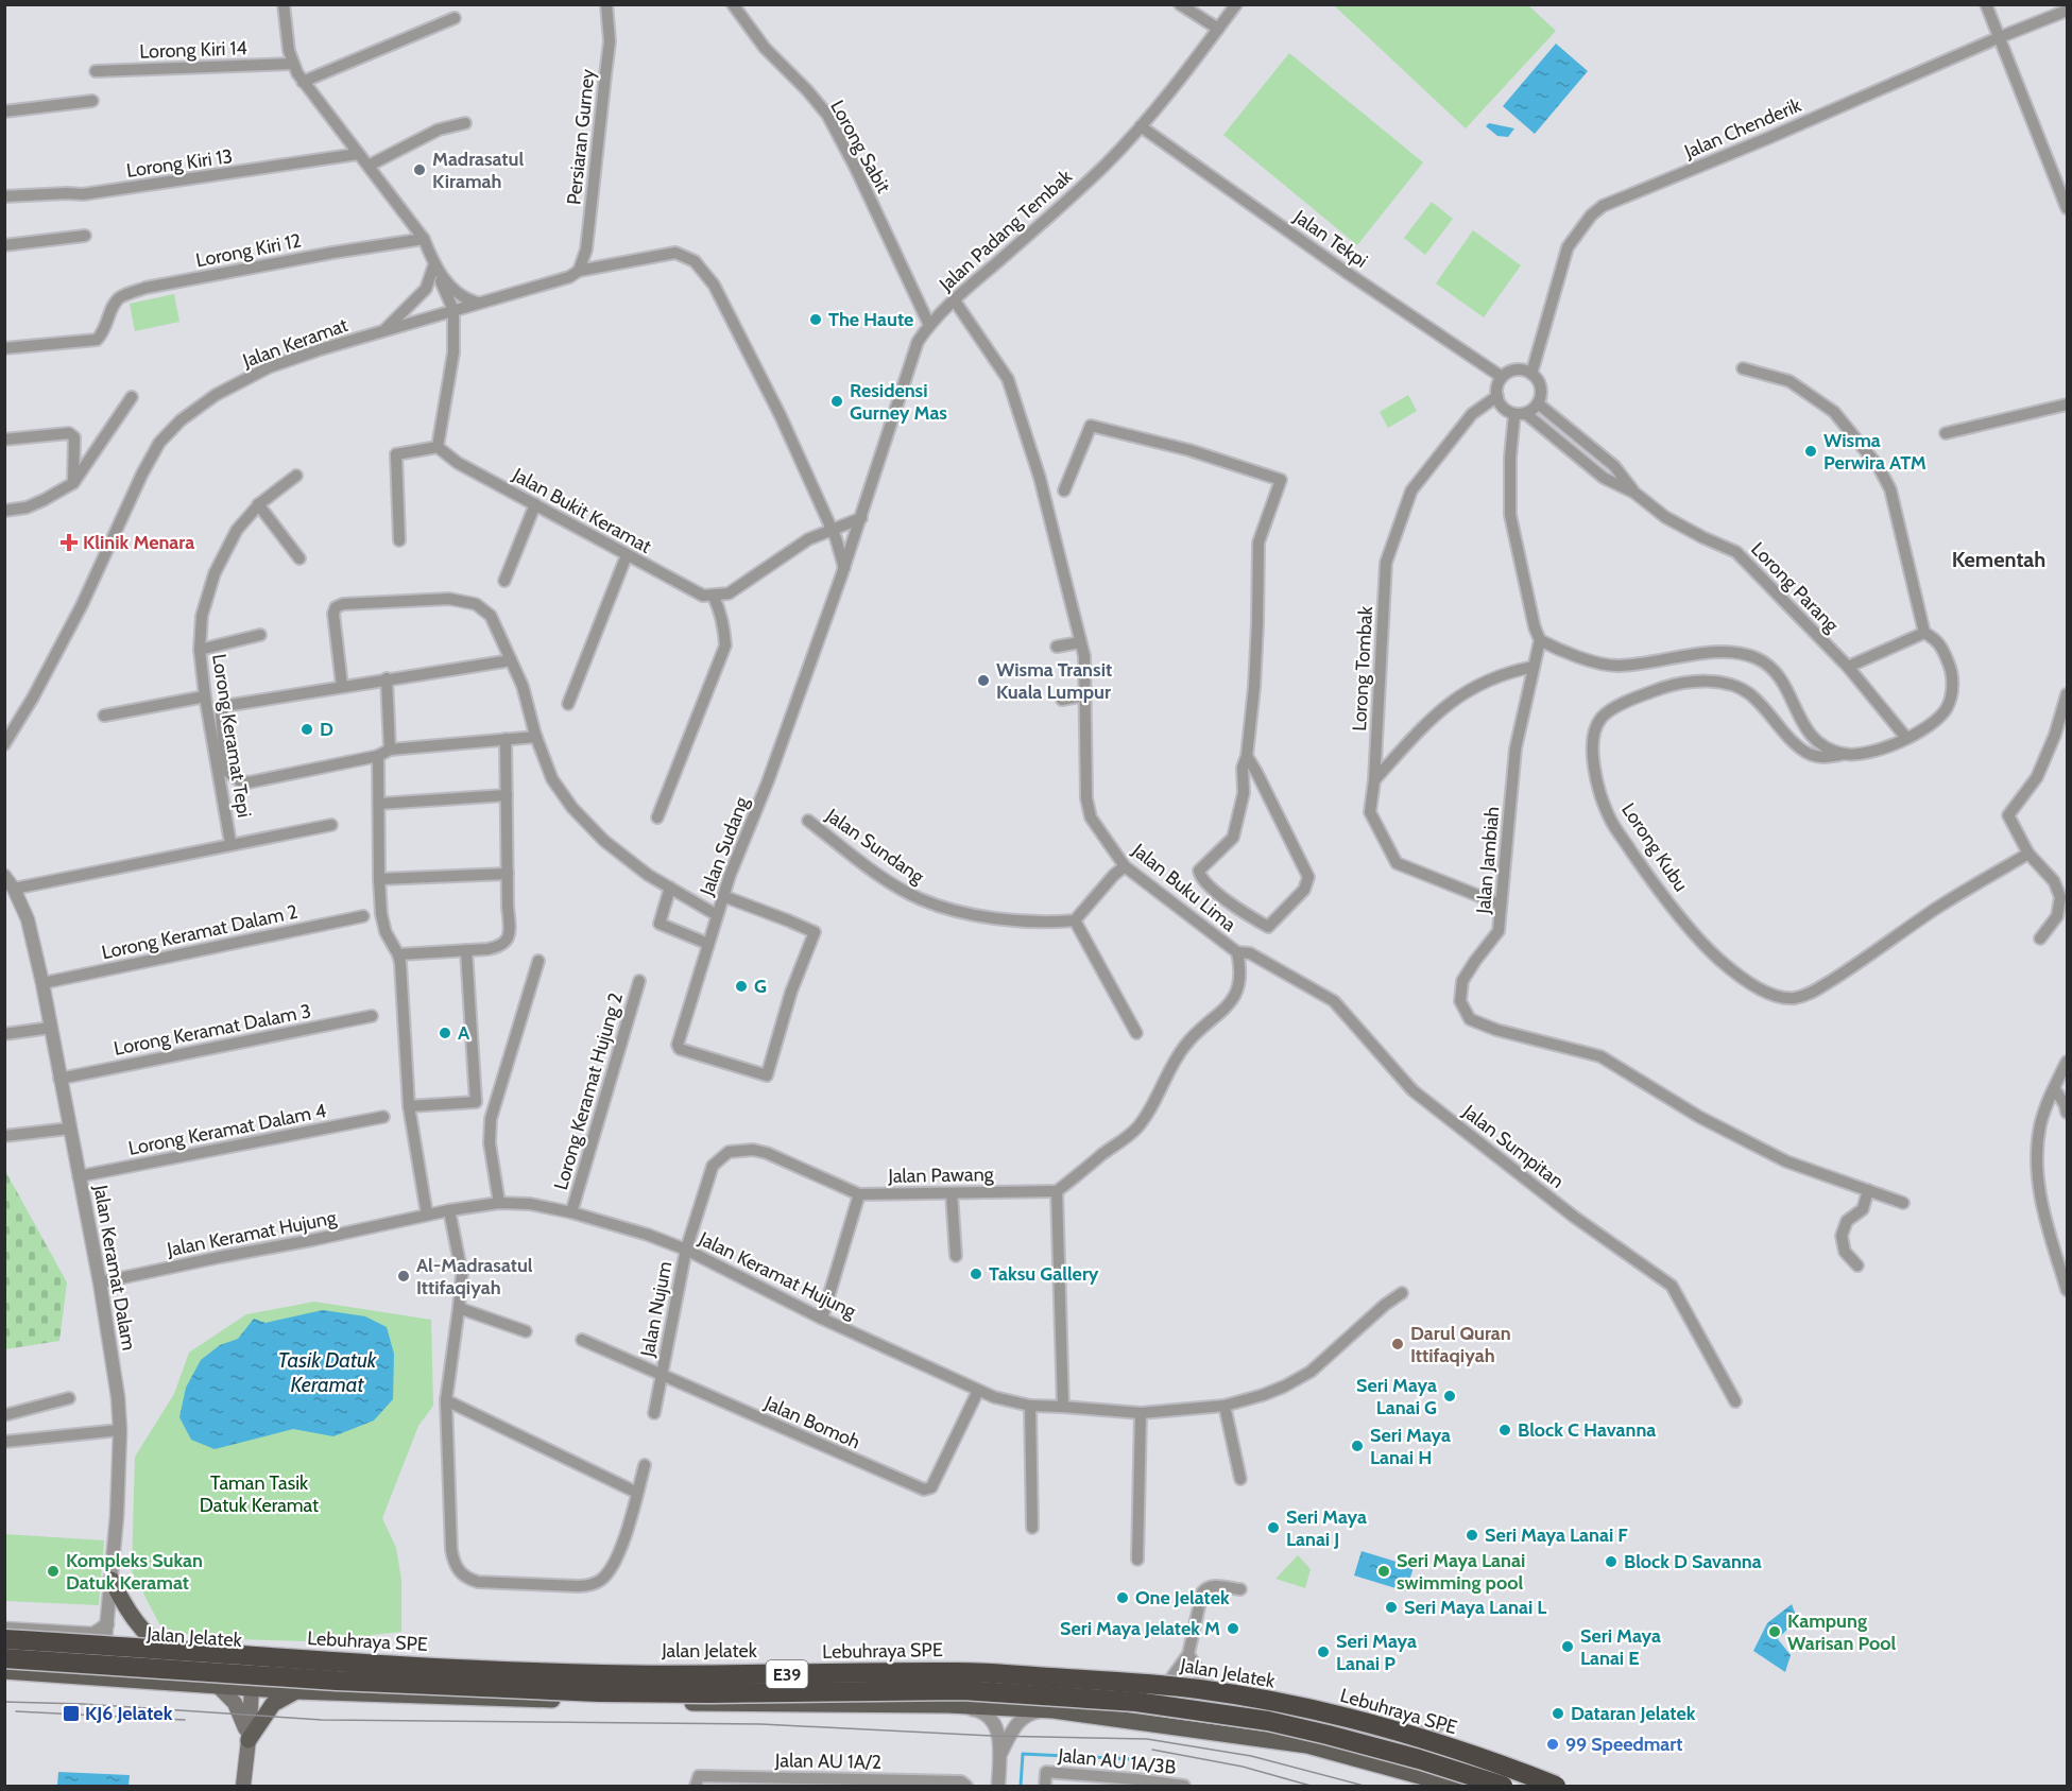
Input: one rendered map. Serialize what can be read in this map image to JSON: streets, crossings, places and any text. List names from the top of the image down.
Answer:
{
  "streets": {
    "highway": ["Lebuhraya SPE", "E39"],
    "main road": ["Jalan Jelatek"],
    "street": [
      "Lorong Kiri 14",
      "Jalan Chenderik",
      "Persiaran Gurney",
      "Lorong Sabit",
      "Lorong Kiri 13",
      "Jalan Padang Tembak",
      "Jalan Tekpi",
      "Lorong Kiri 12",
      "Jalan Keramat",
      "Jalan Bukit Keramat",
      "Lorong Parang",
      "Lorong Tombak",
      "Lorong Keramat Tepi",
      "Jalan Sudang",
      "Jalan Sundang",
      "Lorong Kubu",
      "Jalan Jambiah",
      "Jalan Buku Lima",
      "Lorong Keramat Dalam 2",
      "Lorong Keramat Dalam 3",
      "Lorong Keramat Hujung 2",
      "Lorong Keramat Dalam 4",
      "Jalan Sumpitan",
      "Jalan Pawang",
      "Jalan Keramat Hujung",
      "Jalan Keramat Dalam",
      "Jalan Nujum",
      "Jalan Bomoh",
      "Jalan AU 1A/2",
      "Jalan AU 1A/3B"
    ]
  },
  "crossings": [
    ["Jalan Chenderik", "Jalan Tekpi"],
    ["Jalan Chenderik", "Lorong Parang"],
    ["Jalan Chenderik", "Lorong Tombak"],
    ["Persiaran Gurney", "Jalan Keramat"],
    ["Lorong Sabit", "Jalan Padang Tembak"],
    ["Jalan Padang Tembak", "Jalan Tekpi"],
    ["Jalan Padang Tembak", "Jalan Sudang"],
    ["Jalan Padang Tembak", "Jalan Buku Lima"],
    ["Jalan Tekpi", "Lorong Parang"],
    ["Jalan Tekpi", "Lorong Tombak"],
    ["Lorong Parang", "Lorong Tombak"],
    ["Lorong Parang", "Lorong Kubu"],
    ["Lorong Tombak", "Jalan Jambiah"],
    ["Jalan Buku Lima", "Jalan Sumpitan"],
    ["Jalan Buku Lima", "Jalan Pawang"],
    ["Lorong Keramat Dalam 2", "Jalan Keramat Dalam"],
    ["Lorong Keramat Dalam 3", "Jalan Keramat Dalam"],
    ["Lorong Keramat Hujung 2", "Jalan Keramat Hujung"],
    ["Lorong Keramat Dalam 4", "Jalan Keramat Dalam"],
    ["Jalan Pawang", "Jalan Keramat Hujung"],
    ["Jalan Pawang", "Jalan Nujum"],
    ["Jalan Keramat Hujung", "Jalan Keramat Dalam"],
    ["Jalan Keramat Hujung", "Jalan Nujum"],
    ["Jalan Keramat Hujung", "Jalan Bomoh"],
    ["Jalan Keramat Dalam", "Jalan Jelatek"],
    ["Jalan Nujum", "Jalan Bomoh"],
    ["Jalan Jelatek", "Lebuhraya SPE"]
  ],
  "districts": ["Kementah"],
  "water": ["Tasik Datuk Keramat"],
  "parks": ["Taman Tasik Datuk Keramat"],
  "places": {
    "other": [
      "Madrasatul Kiramah",
      "The Haute",
      "Residensi Gurney Mas",
      "Wisma Perwira ATM",
      "Wisma Transit Kuala Lumpur",
      "D",
      "G",
      "A",
      "Taksu Gallery",
      "Al-Madrasatul Ittifaqiyah",
      "Darul Quran Ittifaqiyah",
      "Seri Maya Lanai G",
      "Block C Havanna",
      "Seri Maya Lanai H",
      "Seri Maya Lanai J",
      "Seri Maya Lanai F",
      "Block D Savanna",
      "Kompleks Sukan Datuk Keramat",
      "Seri Maya Lanai swimming pool",
      "One Jelatek",
      "Seri Maya Lanai L",
      "Seri Maya Jelatek M",
      "Kampung Warisan Pool",
      "Seri Maya Lanai E",
      "Seri Maya Lanai P",
      "Dataran Jelatek",
      "99 Speedmart"
    ],
    "health": ["Klinik Menara"],
    "transit": ["KJ6 Jelatek"]
  }
}
